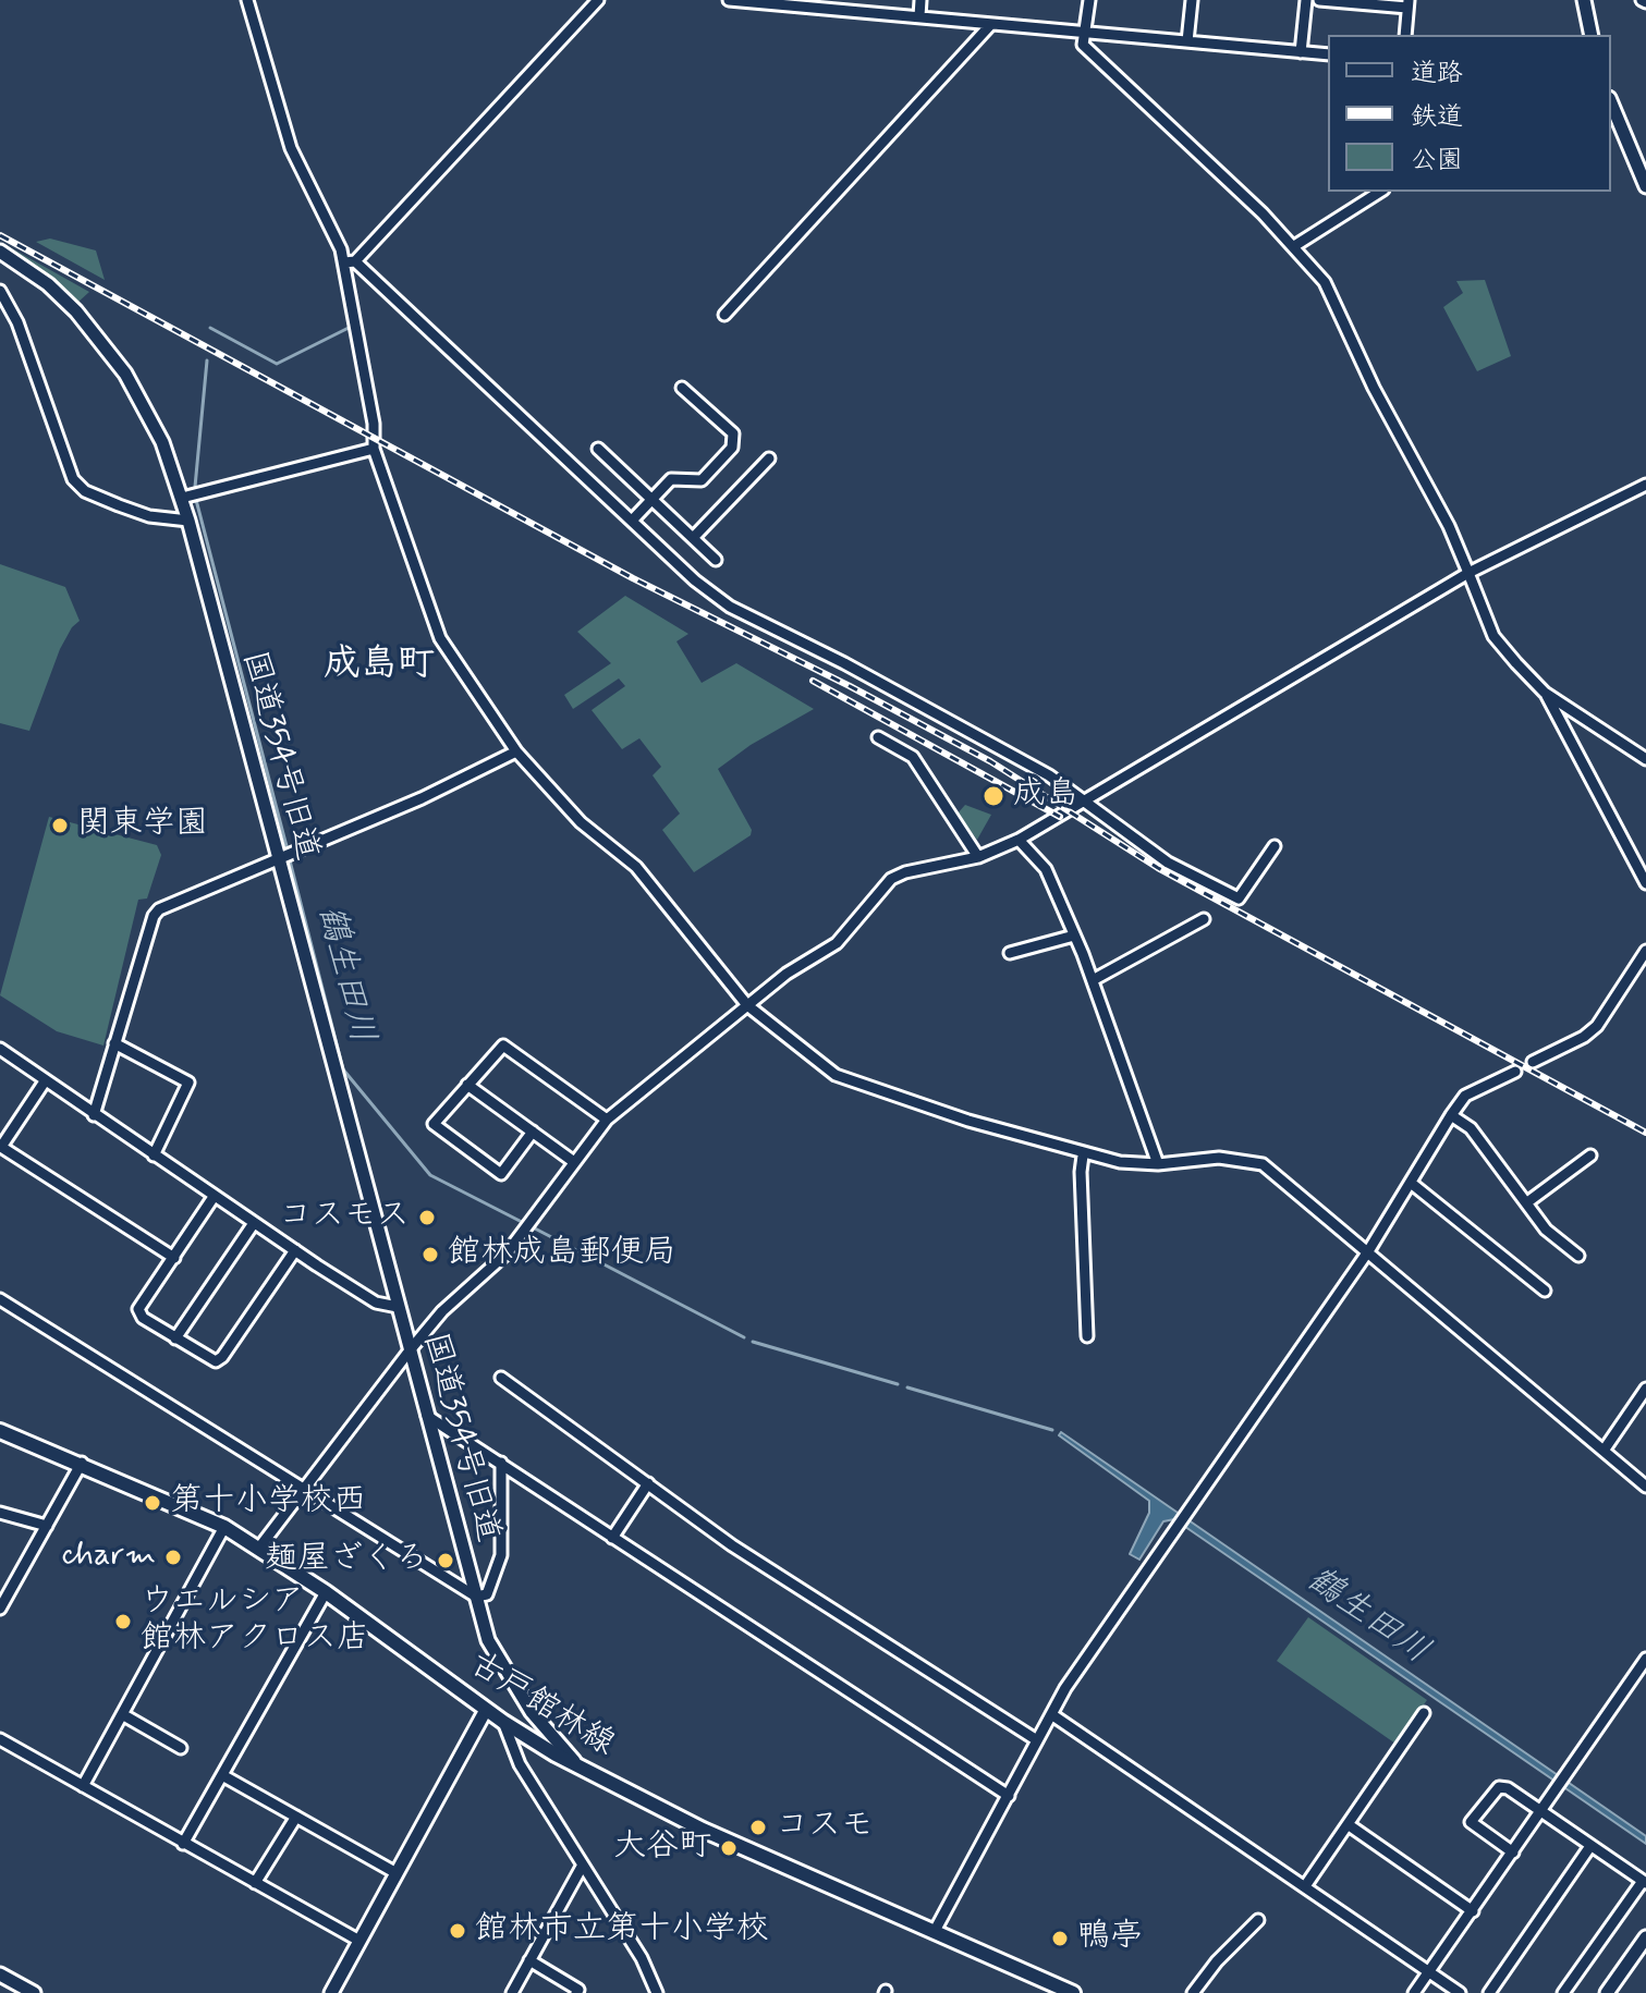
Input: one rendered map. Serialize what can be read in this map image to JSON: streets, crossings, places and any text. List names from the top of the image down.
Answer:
{
  "streets": {
    "main road": ["古戸館林線"],
    "street": ["国道354号旧道"]
  },
  "crossings": [
    ["国道354号旧道", "古戸館林線"]
  ],
  "districts": ["成島町"],
  "water": ["鶴生田川"],
  "places": [
    "成島",
    "関東学園",
    "コスモス",
    "館林成島郵便局",
    "第十小学校西",
    "charm",
    "麺屋ざくろ",
    "ウエルシア 館林アクロス店",
    "コスモ",
    "大谷町",
    "館林市立第十小学校",
    "鴨亭"
  ],
  "legend": ["道路", "鉄道", "公園"]
}
